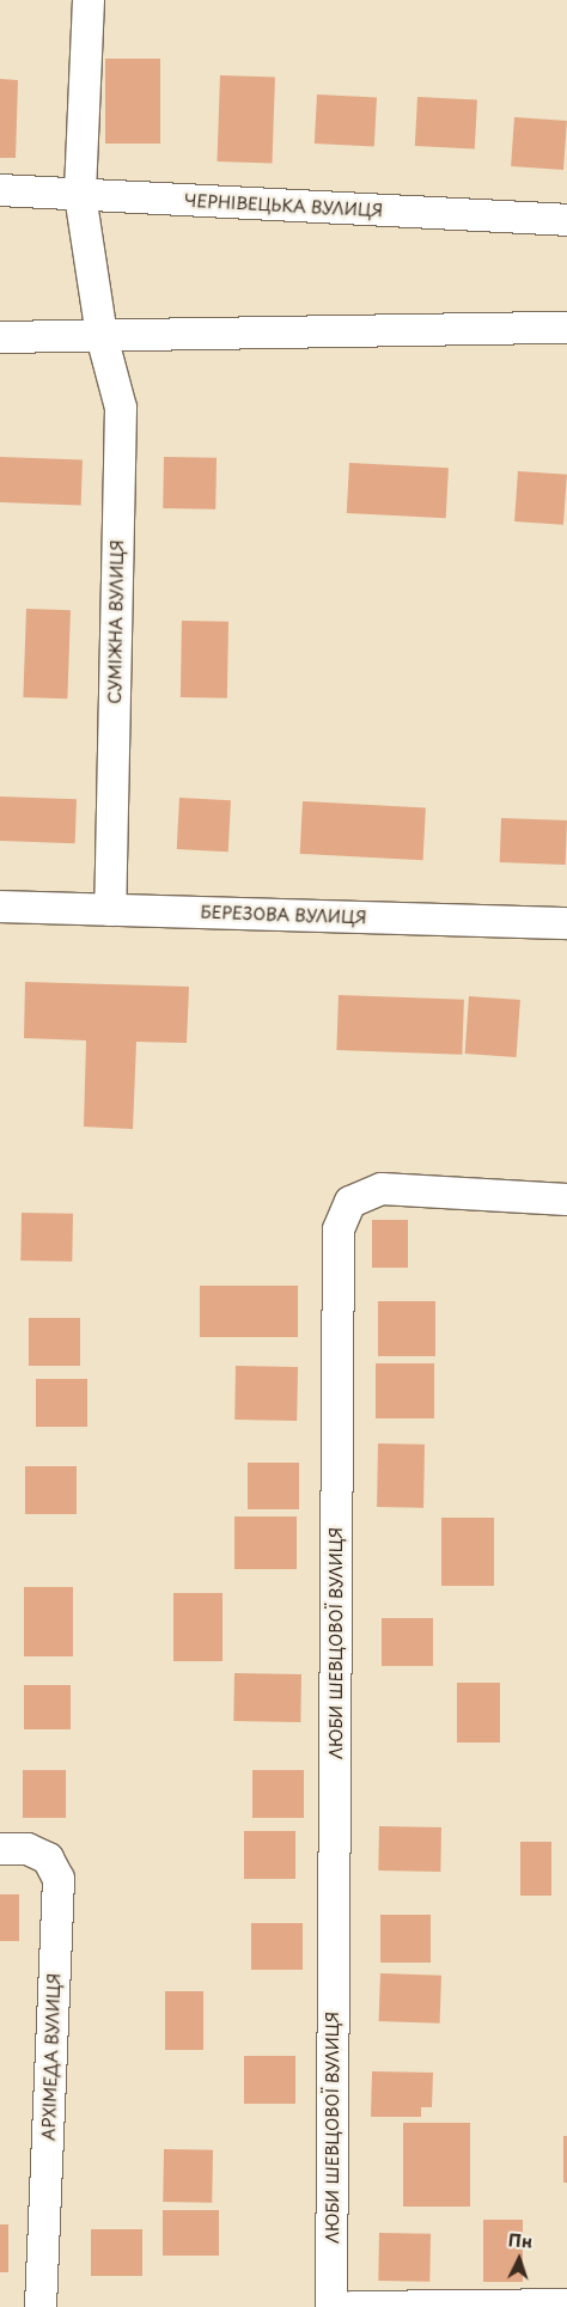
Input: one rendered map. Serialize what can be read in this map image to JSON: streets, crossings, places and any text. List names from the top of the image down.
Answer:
{
  "streets": {
    "street": [
      "ЧЕРНІВЕЦЬКА ВУЛИЦЯ",
      "СУМІЖНА ВУЛИЦЯ",
      "БЕРЕЗОВА ВУЛИЦЯ",
      "ЛЮБИ ШЕВЦОВОЇ ВУЛИЦЯ",
      "АРХІМЕДА ВУЛИЦЯ"
    ]
  },
  "crossings": [
    ["ЧЕРНІВЕЦЬКА ВУЛИЦЯ", "СУМІЖНА ВУЛИЦЯ"],
    ["СУМІЖНА ВУЛИЦЯ", "БЕРЕЗОВА ВУЛИЦЯ"]
  ],
  "north": "top"
}
